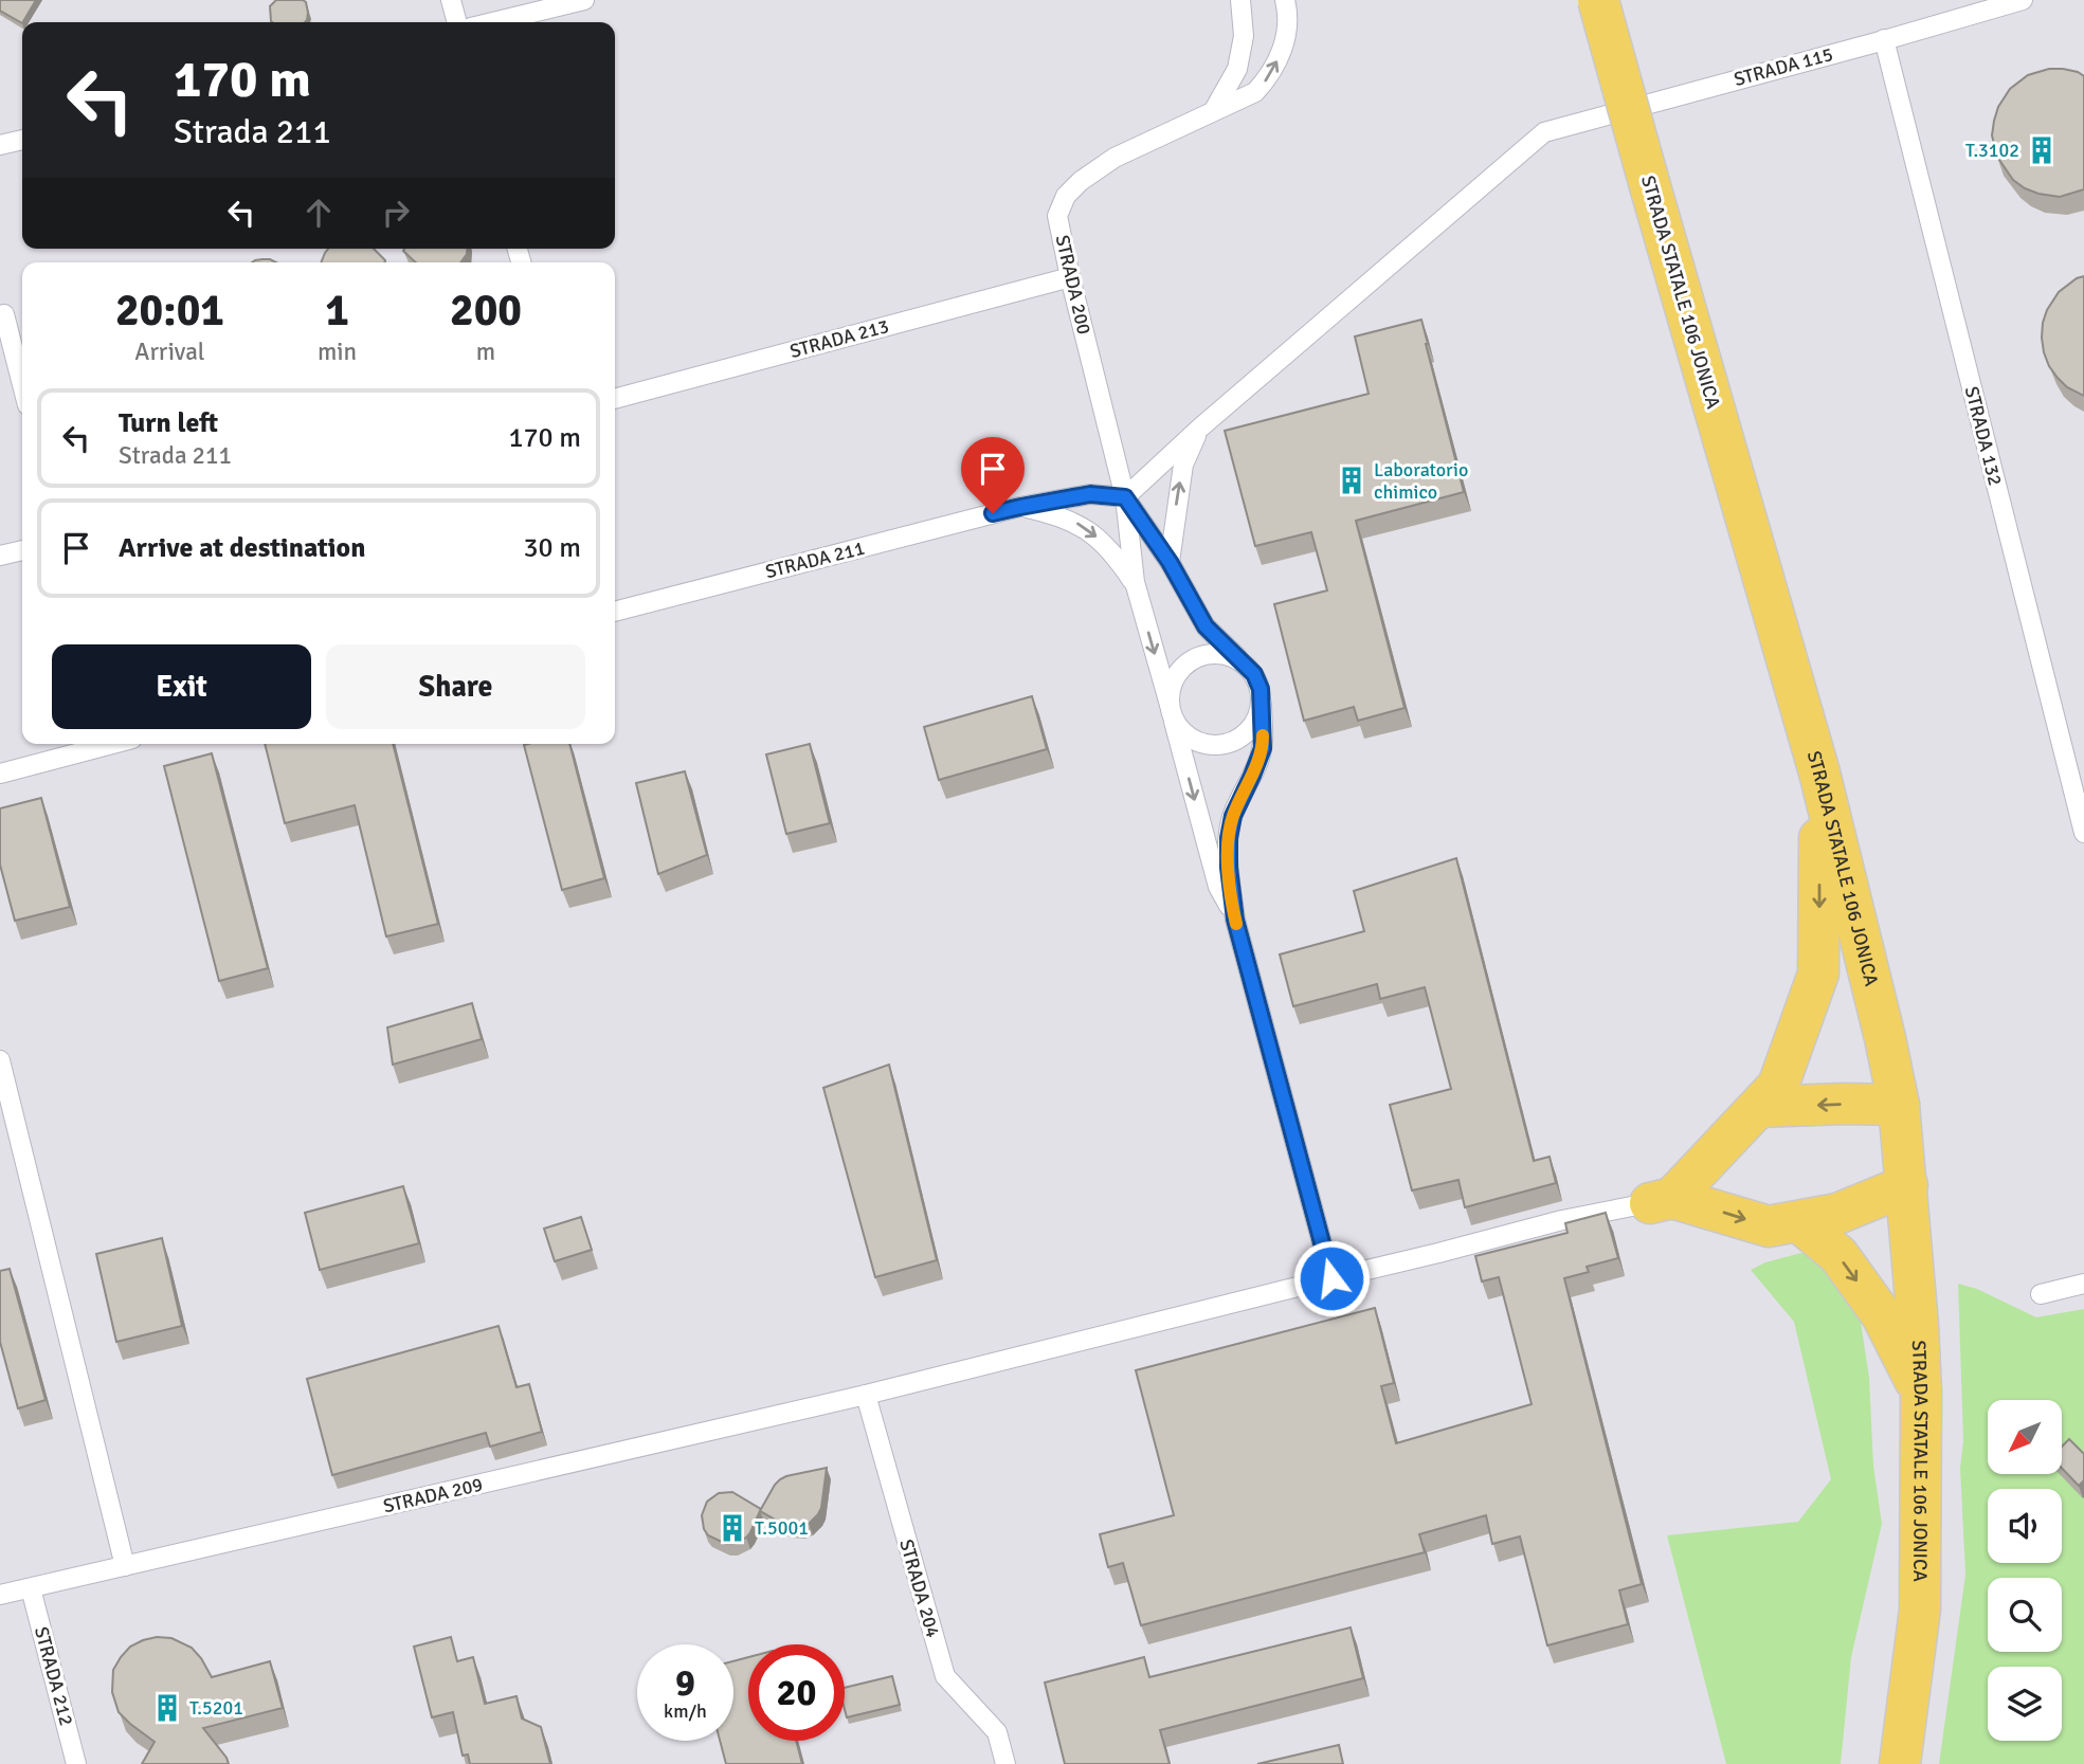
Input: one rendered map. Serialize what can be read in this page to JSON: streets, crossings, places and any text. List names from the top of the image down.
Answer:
{
  "streets": {
    "main road": ["STRADA STATALE 106 JONICA"],
    "lane": [
      "STRADA 115",
      "STRADA 200",
      "STRADA 213",
      "STRADA 132",
      "STRADA 211",
      "STRADA 209",
      "STRADA 204",
      "STRADA 212"
    ]
  },
  "crossings": [
    ["STRADA 115", "STRADA 132"],
    ["STRADA 200", "STRADA 213"],
    ["STRADA 200", "STRADA 211"],
    ["STRADA 209", "STRADA 204"],
    ["STRADA 209", "STRADA 212"]
  ],
  "places": {
    "building": [
      "T.3102",
      "Laboratorio chimico",
      "T.5001",
      "T.5201"
    ]
  },
  "north": "bottom left",
  "page": {
    "turn": ["170 m", "Strada 211"],
    "eta": [
      "20:01",
      "Arrival",
      "1",
      "min",
      "200",
      "m"
    ],
    "list": [
      {
        "name": "Turn left",
        "note": "Strada 211",
        "value": "170 m"
      },
      {
        "name": "Arrive at destination",
        "value": "30 m"
      }
    ],
    "buttons": ["Exit", "Share"],
    "speed": "9 km/h",
    "limit": "20"
  }
}
